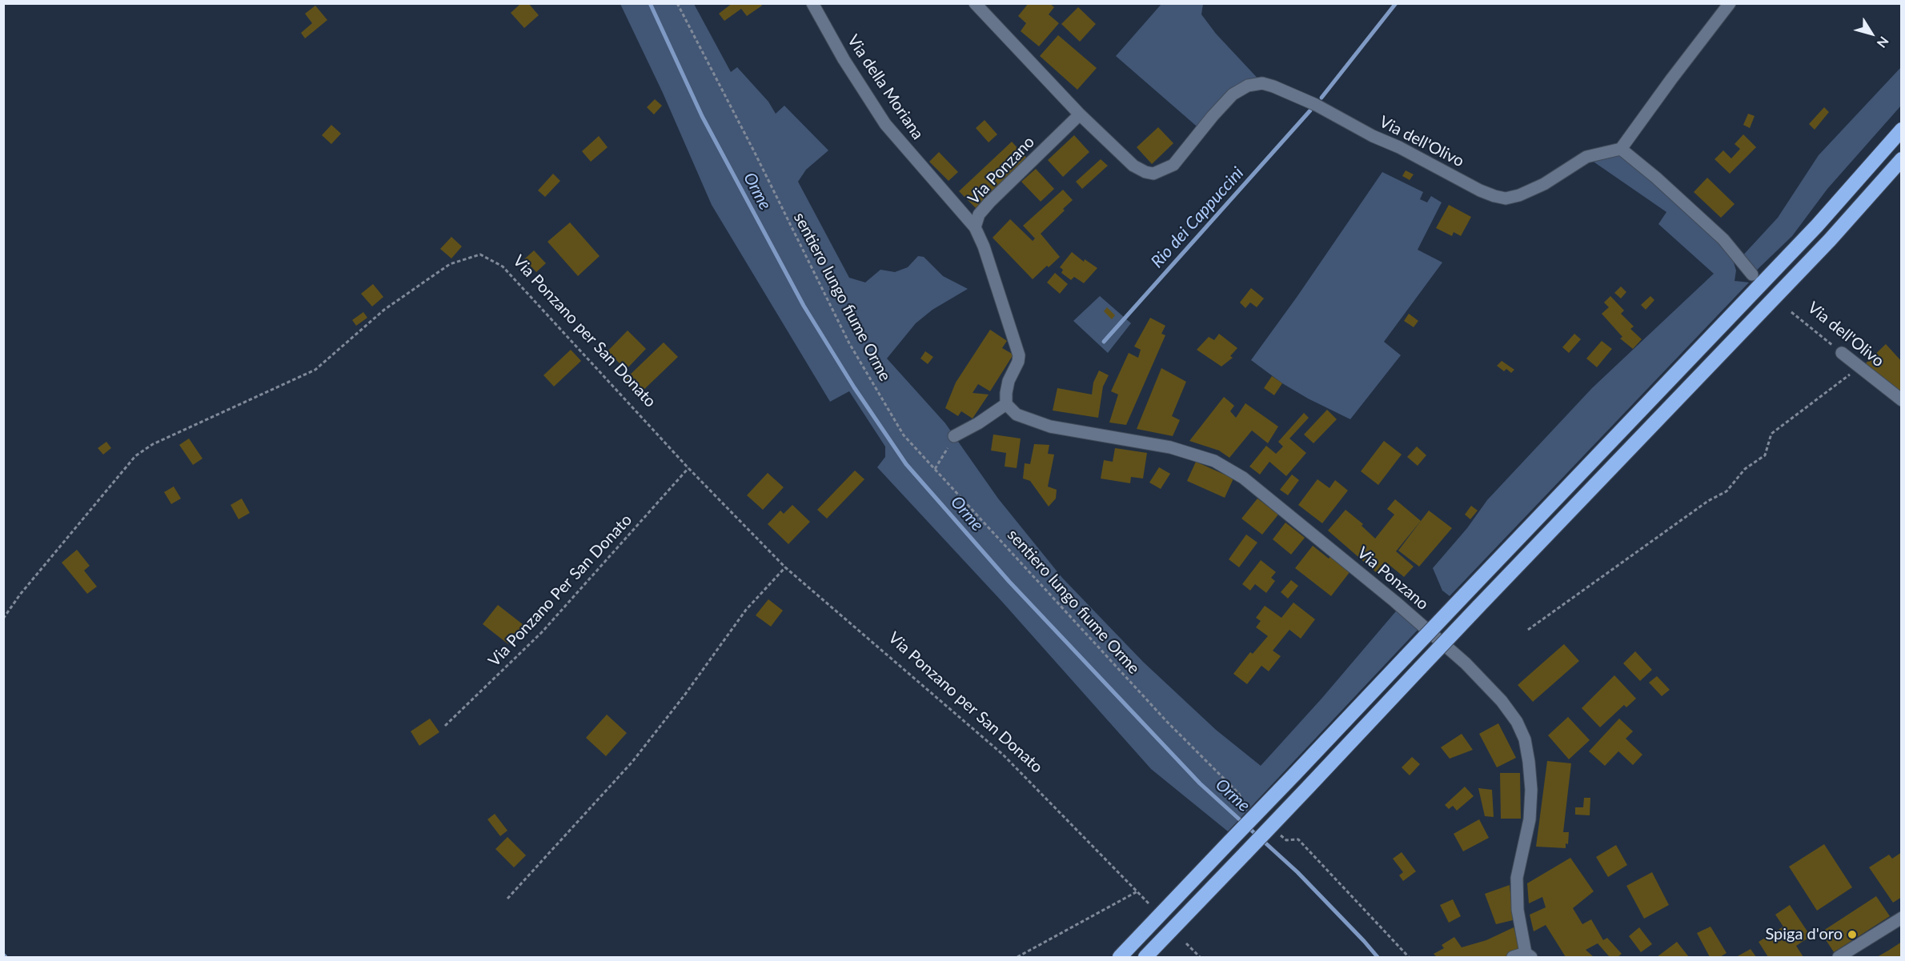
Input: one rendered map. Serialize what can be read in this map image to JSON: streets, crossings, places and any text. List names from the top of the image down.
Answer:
{
  "streets": {
    "street": ["Via della Moriana", "Via dell'Olivo", "Via Ponzano"],
    "path": ["sentiero lungo fiume Orme", "Via Ponzano per San Donato", "Via Ponzano Per San Donato"]
  },
  "crossings": [
    ["Via della Moriana", "Via Ponzano"],
    ["Via dell'Olivo", "Via Ponzano"],
    ["Via Ponzano per San Donato", "Via Ponzano Per San Donato"]
  ],
  "water": ["Orme", "Rio dei Cappuccini"],
  "places": ["Spiga d'oro"],
  "north": "bottom right"
}
